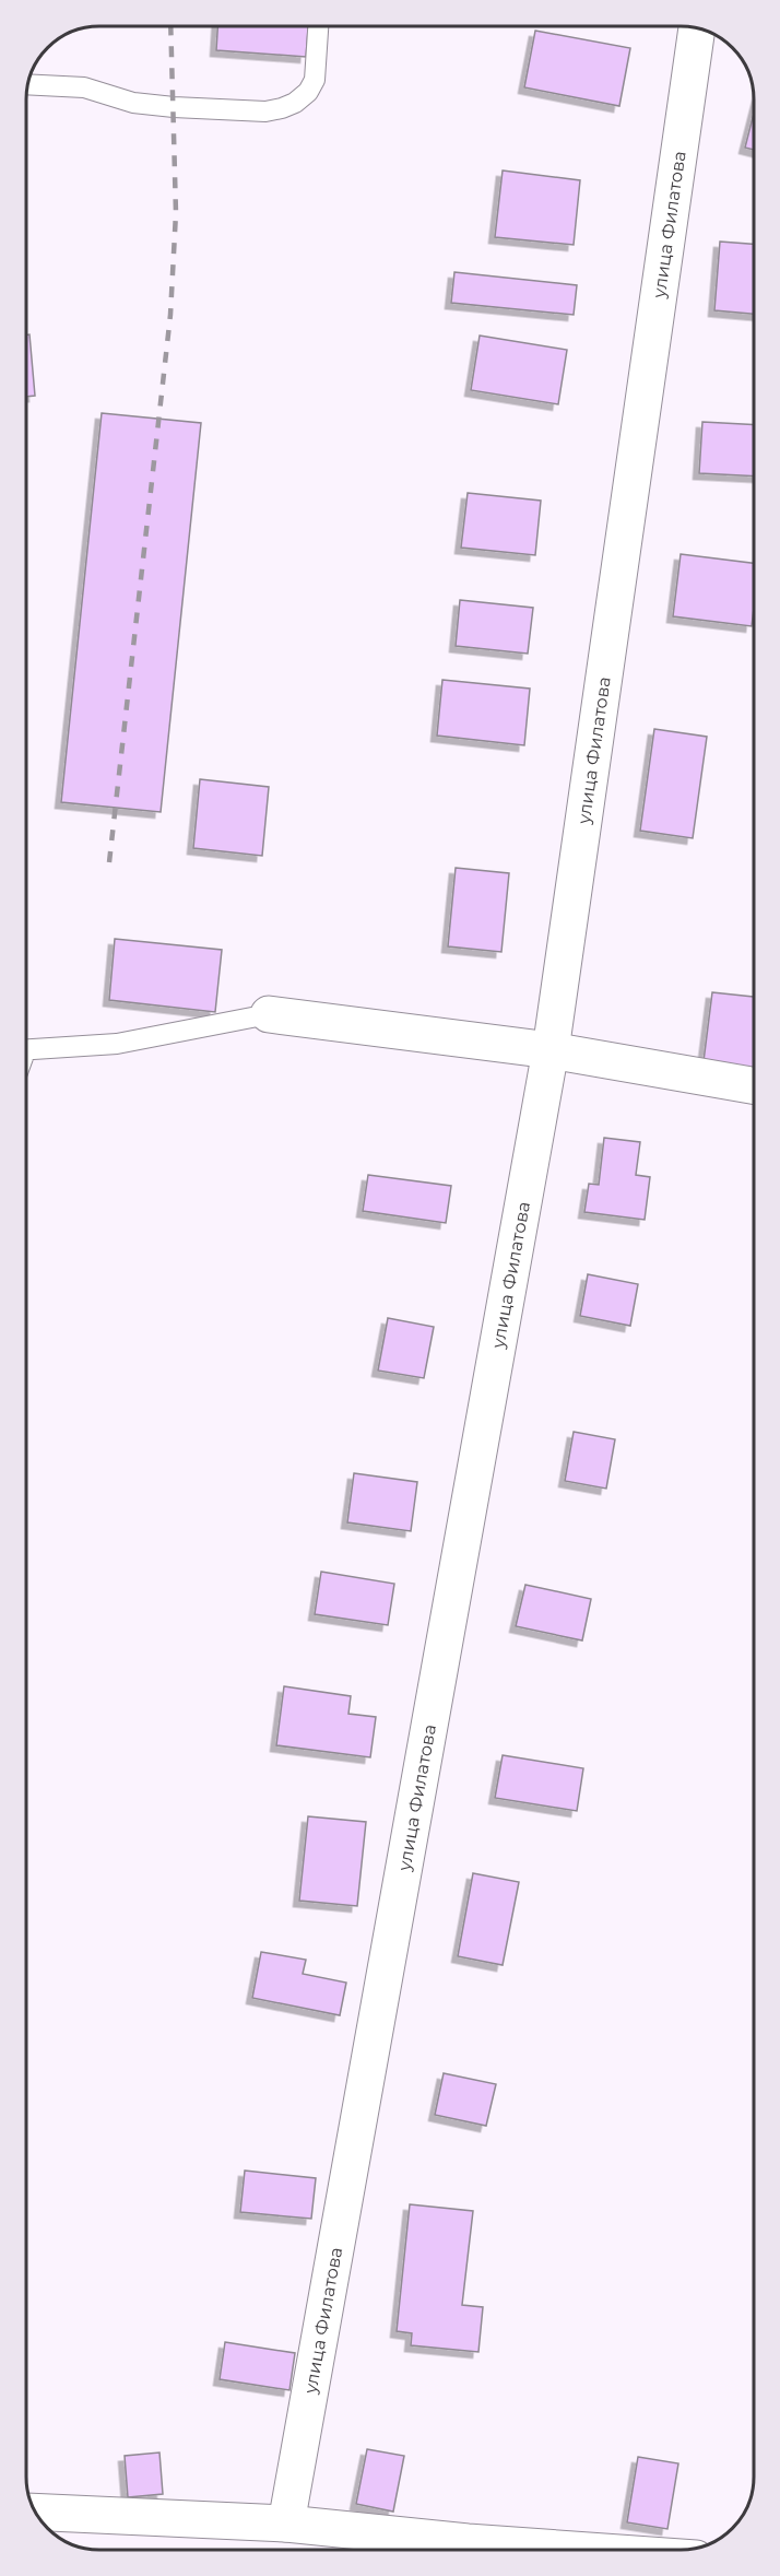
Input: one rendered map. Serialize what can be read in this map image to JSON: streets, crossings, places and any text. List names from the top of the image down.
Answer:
{
  "streets": {
    "street": ["улица Филатова"]
  }
}
